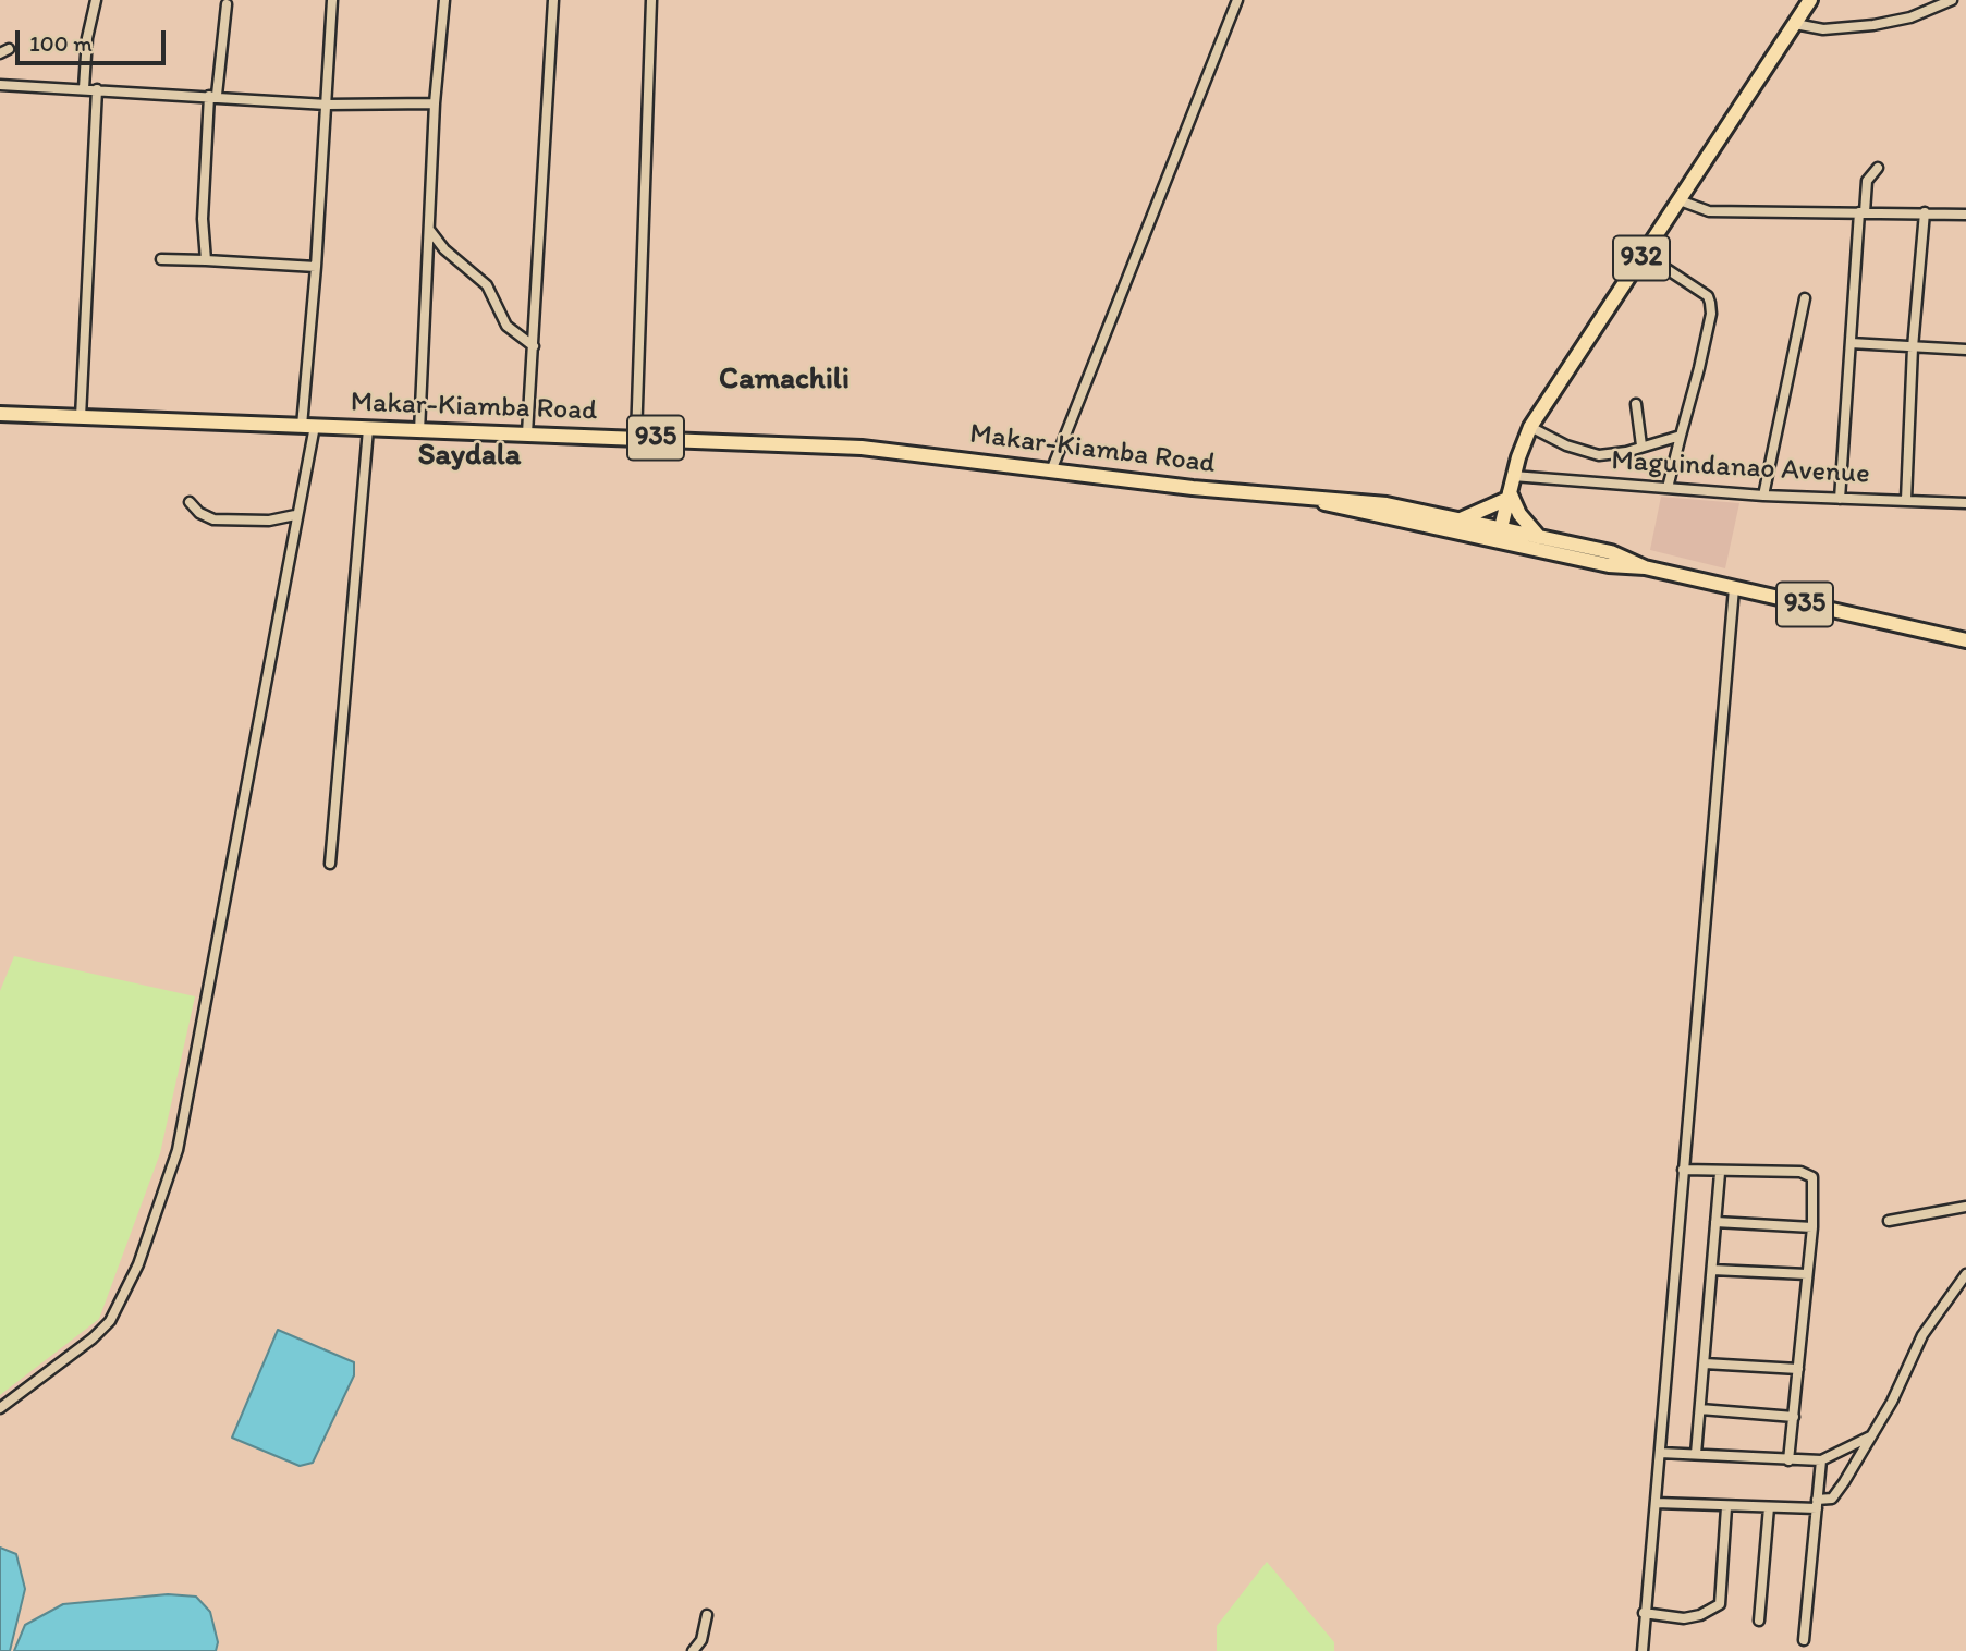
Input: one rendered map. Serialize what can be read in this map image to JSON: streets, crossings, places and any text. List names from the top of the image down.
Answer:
{
  "streets": {
    "main road": ["932", "Makar-Kiamba Road", "935"],
    "street": ["Maguindanao Avenue"]
  },
  "crossings": [
    ["932", "Makar-Kiamba Road"],
    ["932", "Maguindanao Avenue"]
  ],
  "districts": ["Camachili", "Saydala"],
  "scale_bar": "100 m"
}
